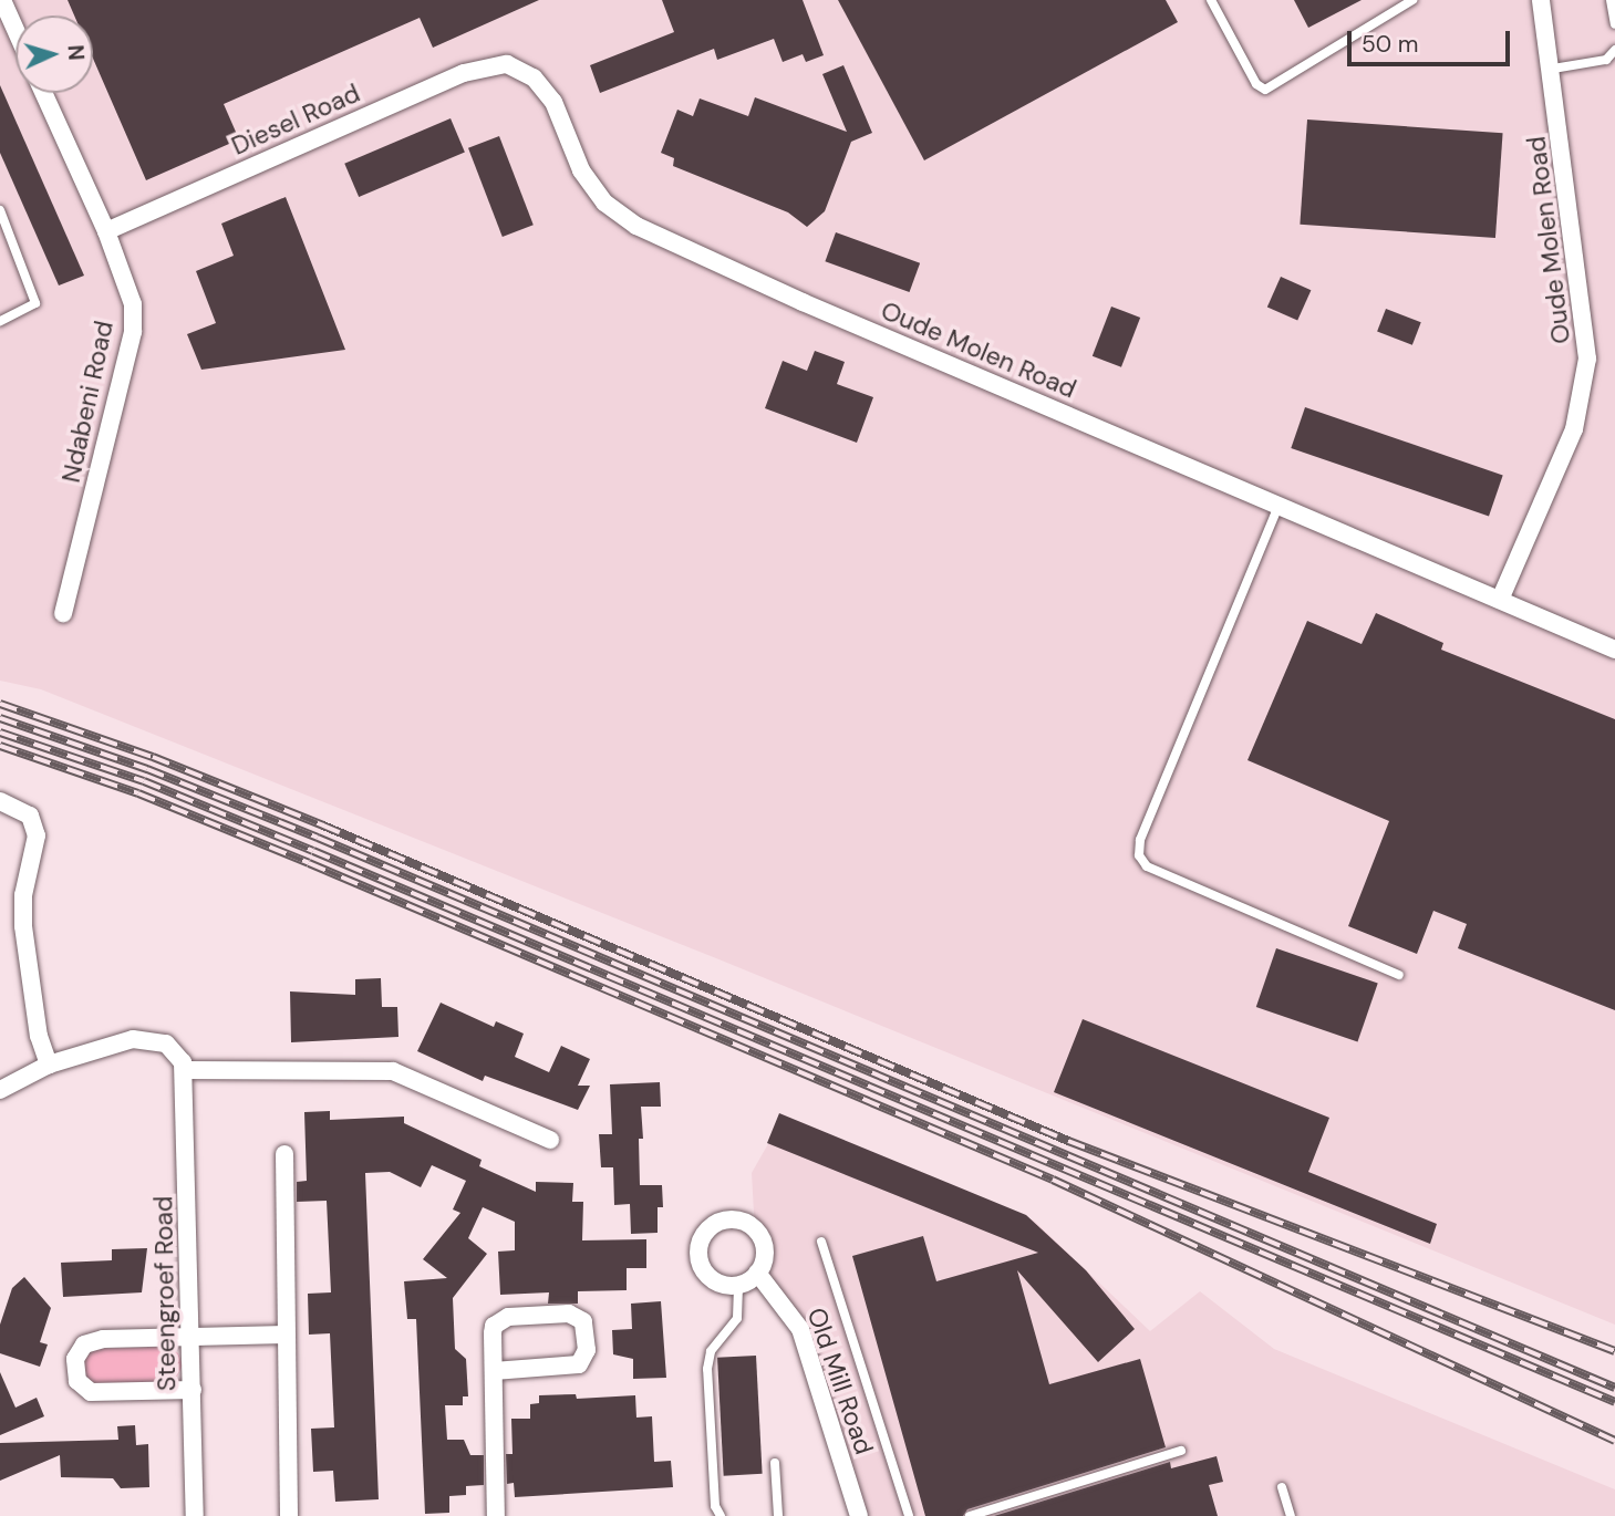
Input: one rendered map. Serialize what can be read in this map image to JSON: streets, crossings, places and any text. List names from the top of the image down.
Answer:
{
  "streets": {
    "street": [
      "Diesel Road",
      "Oude Molen Road",
      "Ndabeni Road",
      "Steengroef Road",
      "Old Mill Road"
    ]
  },
  "crossings": [
    ["Diesel Road", "Oude Molen Road"],
    ["Diesel Road", "Ndabeni Road"]
  ],
  "scale_bar": "50 m",
  "north": "right"
}
